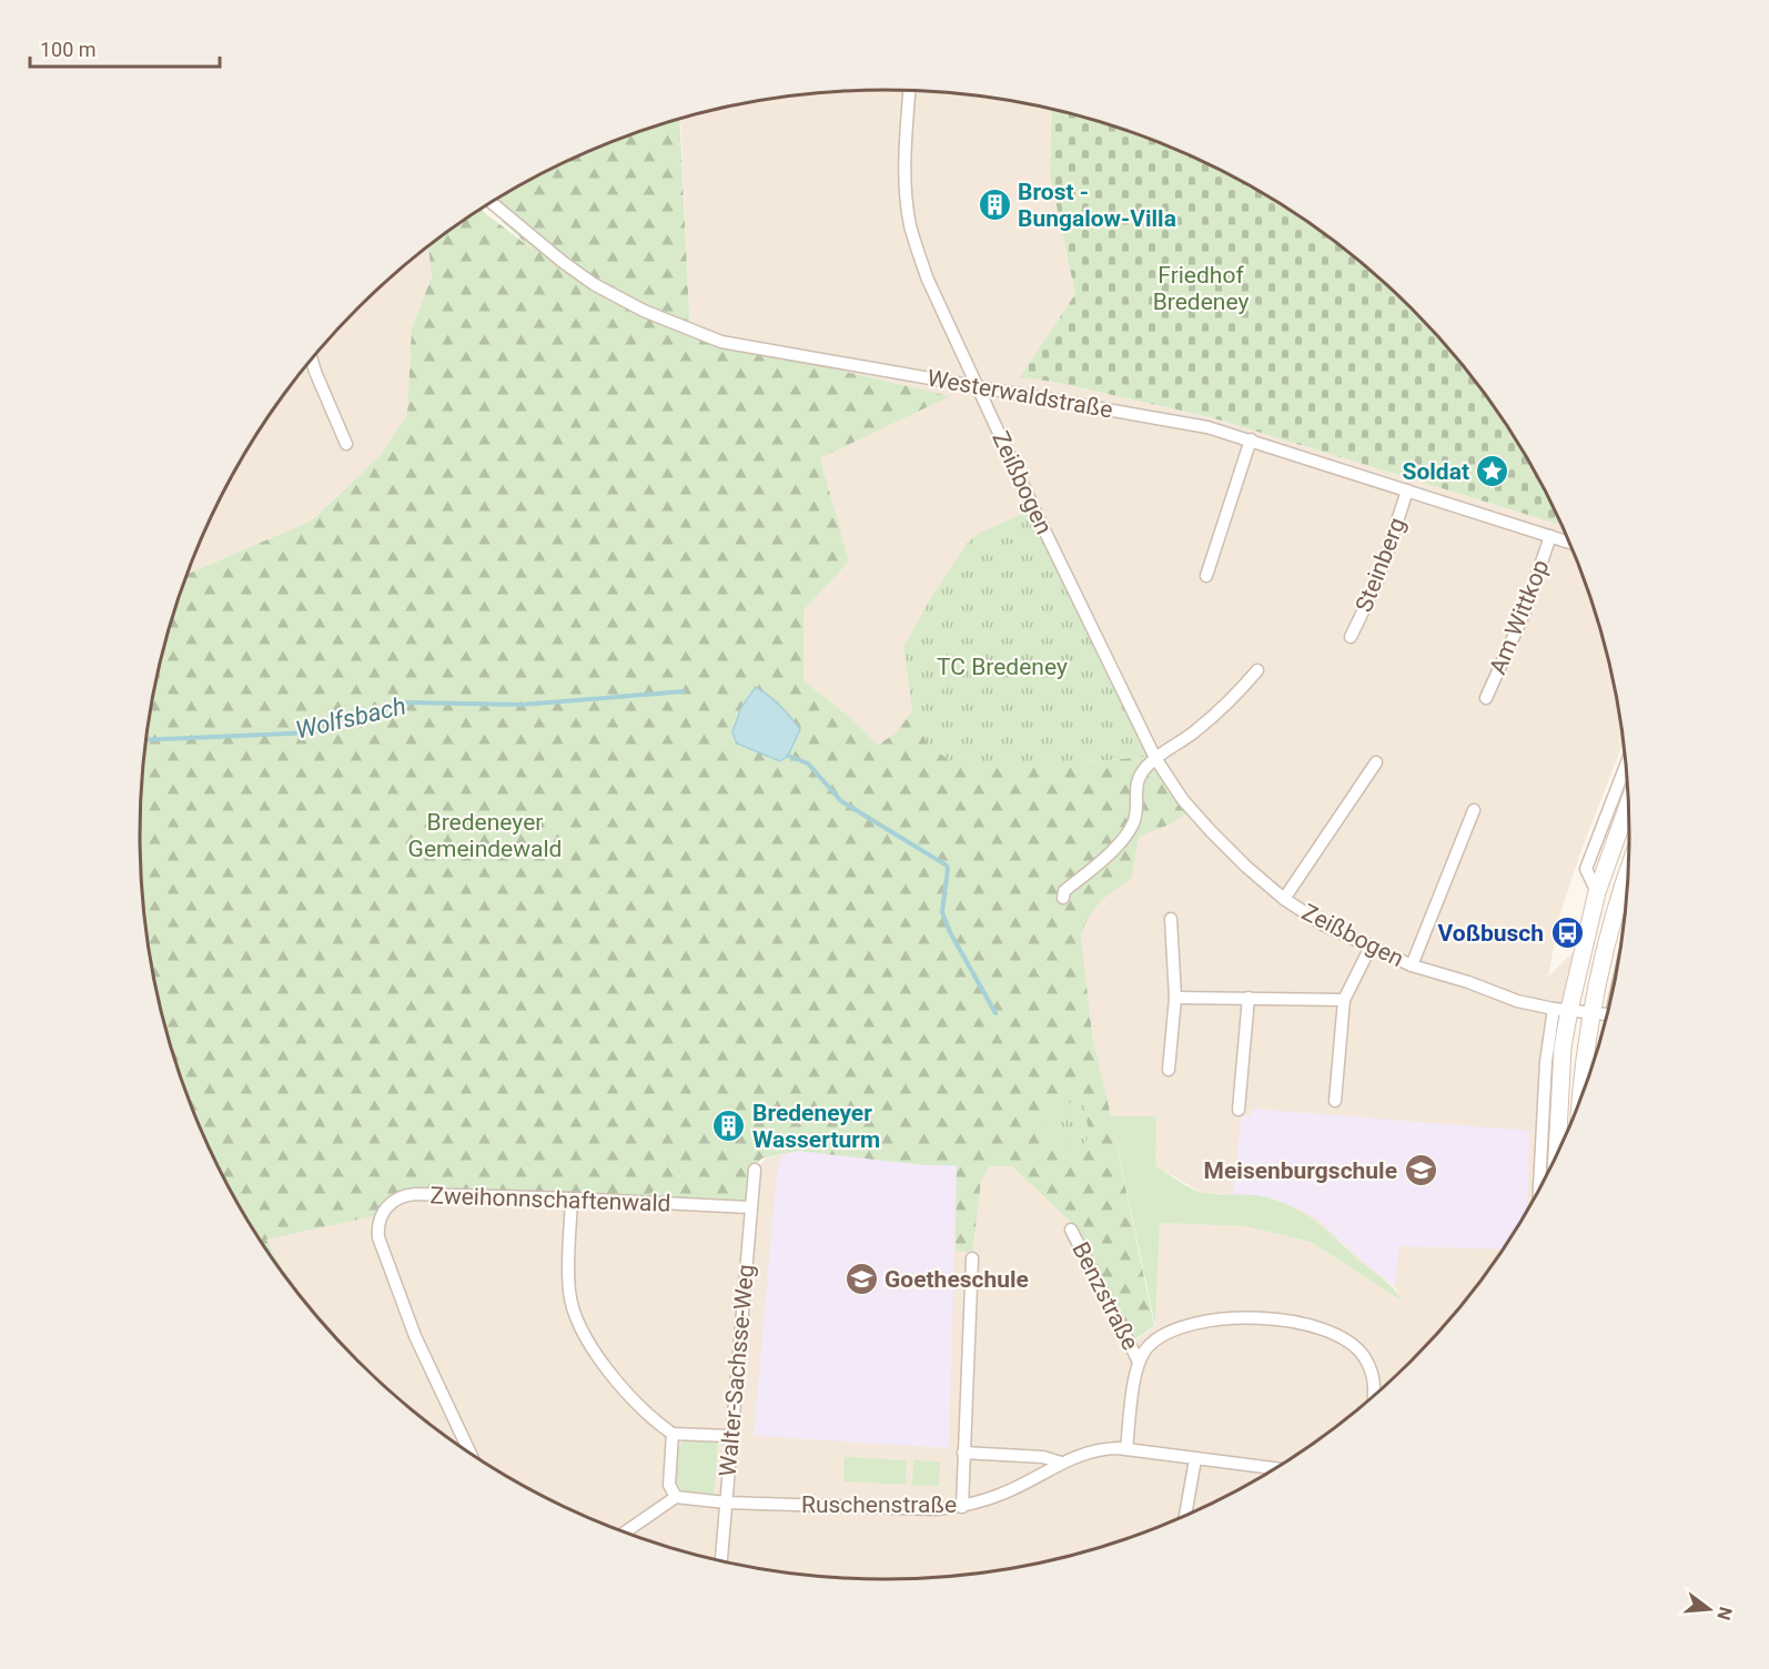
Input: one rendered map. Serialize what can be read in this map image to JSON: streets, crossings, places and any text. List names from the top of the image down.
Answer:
{
  "streets": {
    "street": [
      "Westerwaldstraße",
      "Zeißbogen",
      "Steinberg",
      "Am Wittkop",
      "Zweihonnschaftenwald",
      "Benzstraße",
      "Walter-Sachsse-Weg",
      "Ruschenstraße"
    ]
  },
  "crossings": [
    ["Westerwaldstraße", "Zeißbogen"],
    ["Westerwaldstraße", "Steinberg"],
    ["Westerwaldstraße", "Am Wittkop"],
    ["Zweihonnschaftenwald", "Walter-Sachsse-Weg"],
    ["Walter-Sachsse-Weg", "Ruschenstraße"]
  ],
  "water": ["Wolfsbach"],
  "parks": ["Friedhof Bredeney", "TC Bredeney", "Bredeneyer Gemeindewald"],
  "places": {
    "building": ["Brost - Bungalow-Villa", "Bredeneyer Wasserturm"],
    "place": ["Soldat"],
    "bus stop": ["Voßbusch"],
    "school or university": ["Meisenburgschule", "Goetheschule"]
  },
  "scale_bar": "100 m",
  "north": "right"
}
